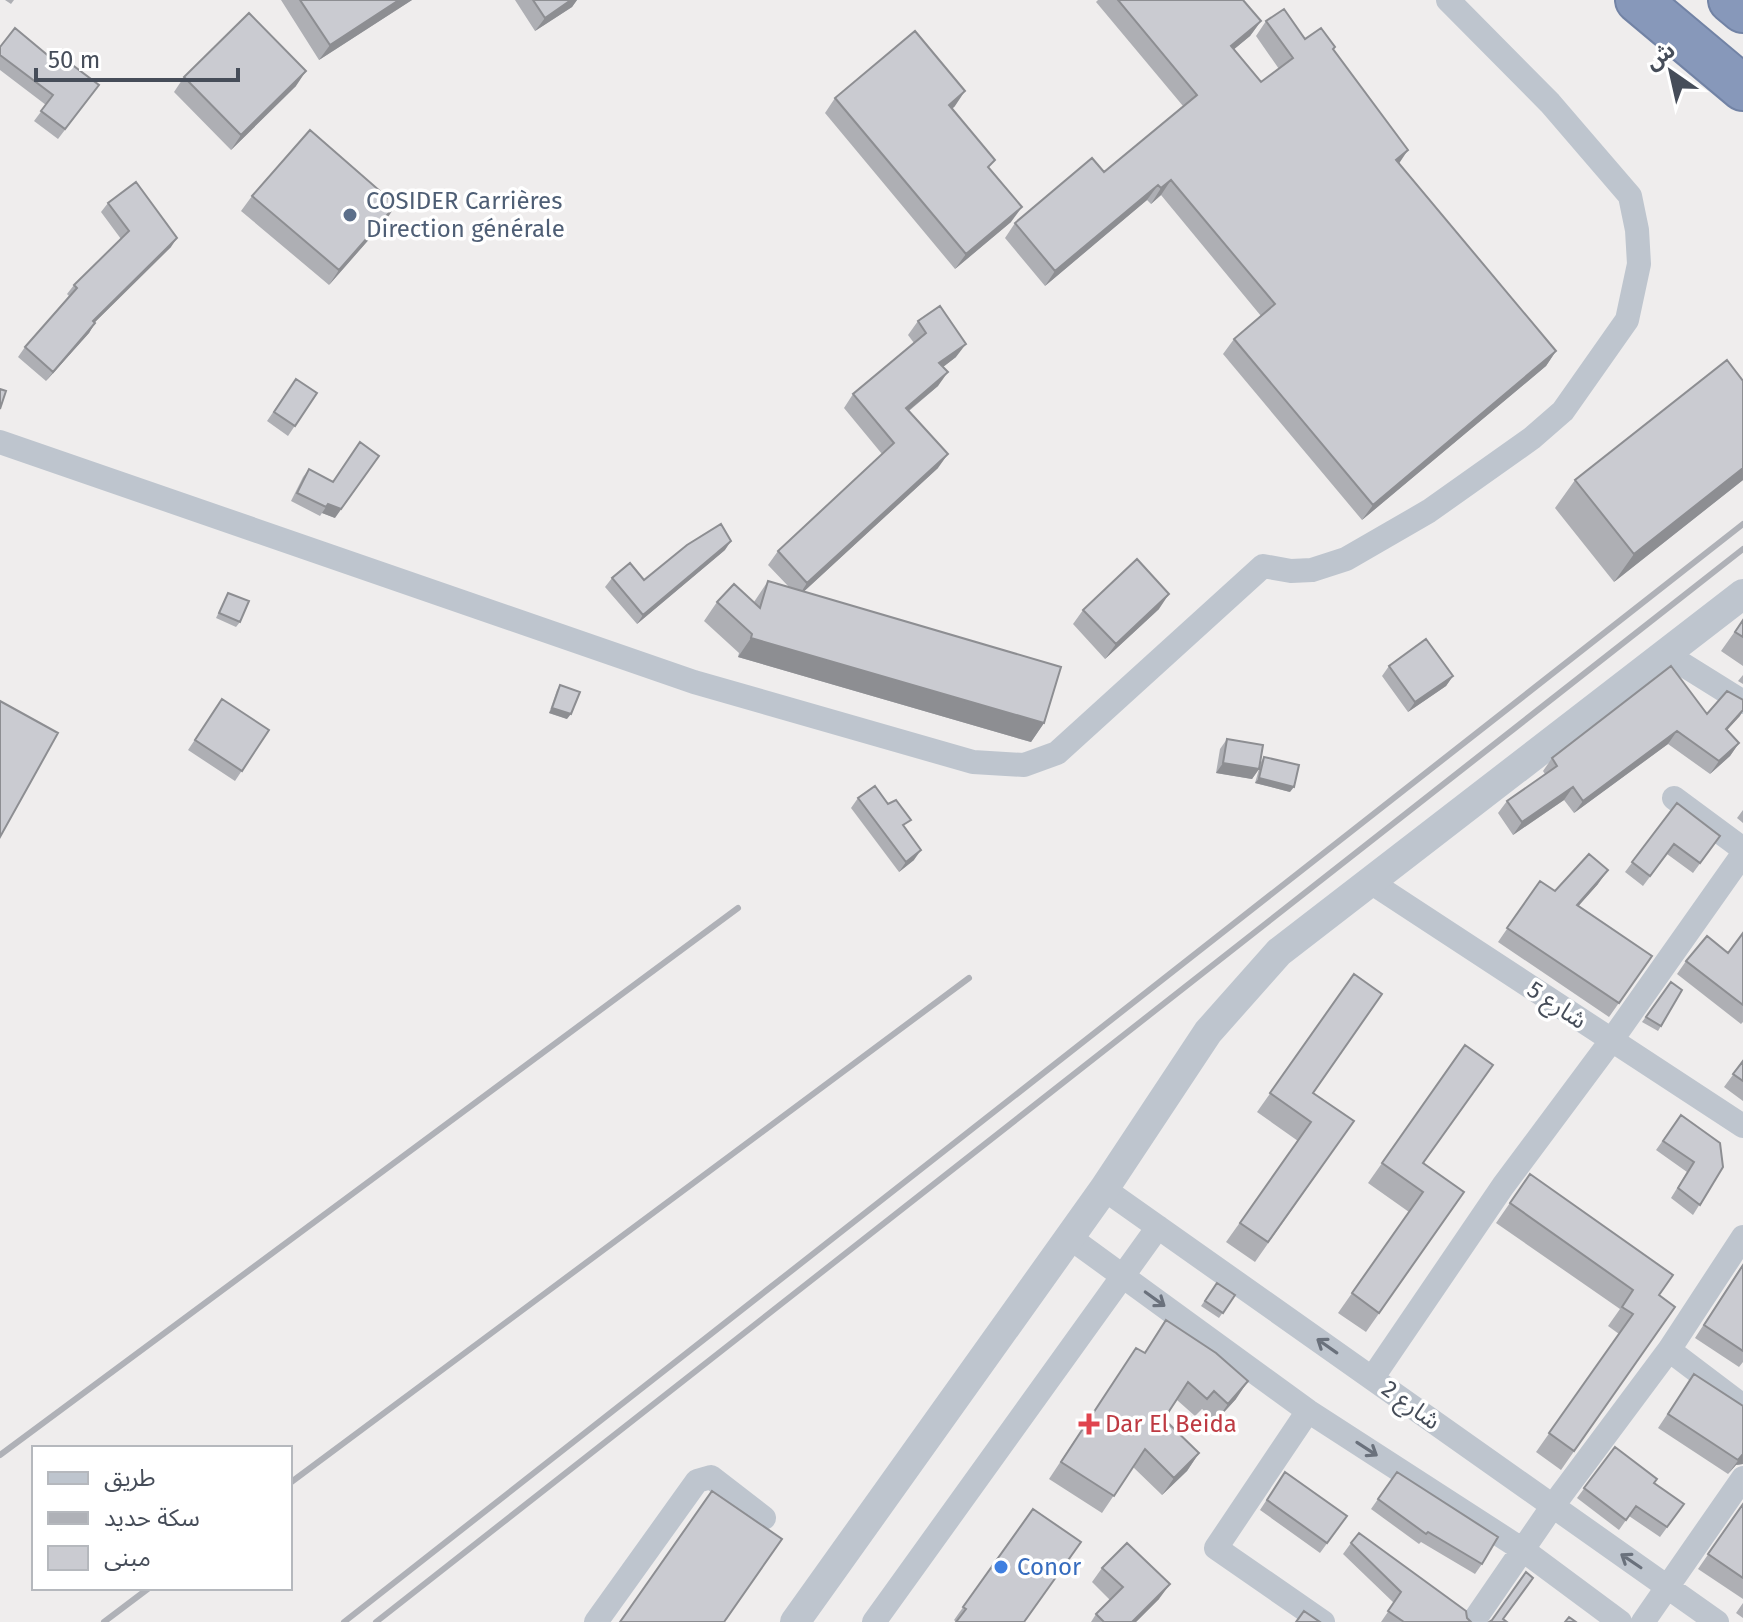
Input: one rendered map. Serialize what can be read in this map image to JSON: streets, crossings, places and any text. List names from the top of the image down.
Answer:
{
  "streets": {
    "street": ["شارع 5", "شارع 2"]
  },
  "places": {
    "other": ["COSIDER Carrières Direction générale", "Conor"],
    "health": ["Dar El Beida"]
  },
  "legend": ["طريق", "سكة حديد", "مبنى"],
  "scale_bar": "50 m",
  "north": "top left"
}
